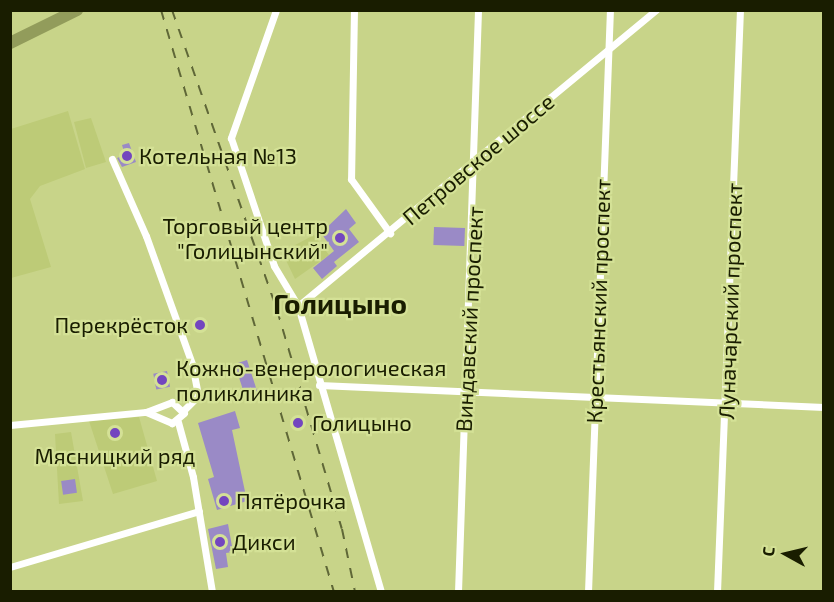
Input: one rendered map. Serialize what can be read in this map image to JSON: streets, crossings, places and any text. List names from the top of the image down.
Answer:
{
  "streets": {
    "street": [
      "Петровское шоссе",
      "Крестьянский проспект",
      "Луначарский проспект",
      "Виндавский проспект"
    ]
  },
  "crossings": [
    ["Петровское шоссе", "Крестьянский проспект"],
    ["Петровское шоссе", "Виндавский проспект"]
  ],
  "districts": ["Голицыно"],
  "places": [
    "Котельная №13",
    "Торговый центр \"Голицынский\"",
    "Перекрёсток",
    "Кожно-венерологическая поликлиника",
    "Голицыно",
    "Мясницкий ряд",
    "Пятёрочка",
    "Дикси"
  ],
  "north": "left"
}
